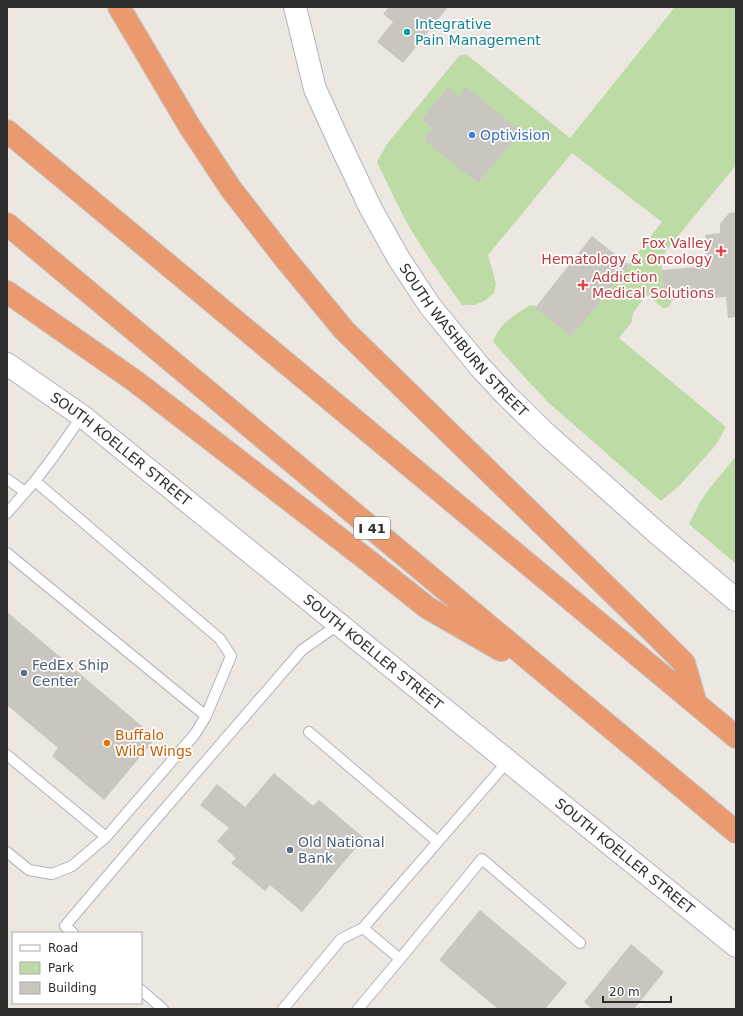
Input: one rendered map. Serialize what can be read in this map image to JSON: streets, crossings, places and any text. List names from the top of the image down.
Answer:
{
  "streets": {
    "highway": ["I 41"],
    "street": ["SOUTH WASHBURN STREET", "SOUTH KOELLER STREET"]
  },
  "places": {
    "other": [
      "Integrative Pain Management",
      "Optivision",
      "FedEx Ship Center",
      "Buffalo Wild Wings",
      "Old National Bank"
    ],
    "health": ["Fox Valley Hematology & Oncology", "Addiction Medical Solutions"]
  },
  "legend": ["Road", "Park", "Building"],
  "scale_bar": "20 m"
}
